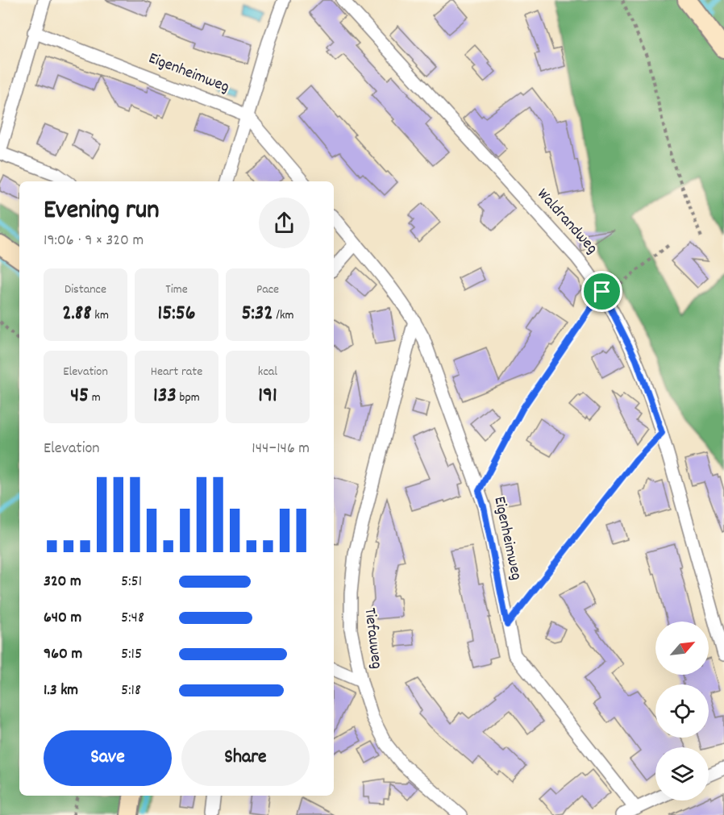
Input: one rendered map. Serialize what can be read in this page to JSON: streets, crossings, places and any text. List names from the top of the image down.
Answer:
{
  "streets": {
    "street": ["Eigenheimweg", "Waldrandweg", "Tiefauweg"]
  },
  "crossings": [
    ["Eigenheimweg", "Tiefauweg"]
  ],
  "north": "top right",
  "page": {
    "heading": ["Evening run", "19:06 · 9 × 320 m"],
    "stats": [
      ["Distance", "2.88 km"],
      ["Time", "15:56"],
      ["Pace", "5:32 /km"],
      ["Elevation", "45 m"],
      ["Heart rate", "133 bpm"],
      ["kcal", "191"]
    ],
    "chart": ["Elevation", "144–146 m"],
    "list": [
      {
        "name": "320 m",
        "note": "5:51"
      },
      {
        "name": "640 m",
        "note": "5:48"
      },
      {
        "name": "960 m",
        "note": "5:15"
      },
      {
        "name": "1.3 km",
        "note": "5:18"
      }
    ],
    "buttons": ["Save", "Share"]
  }
}
